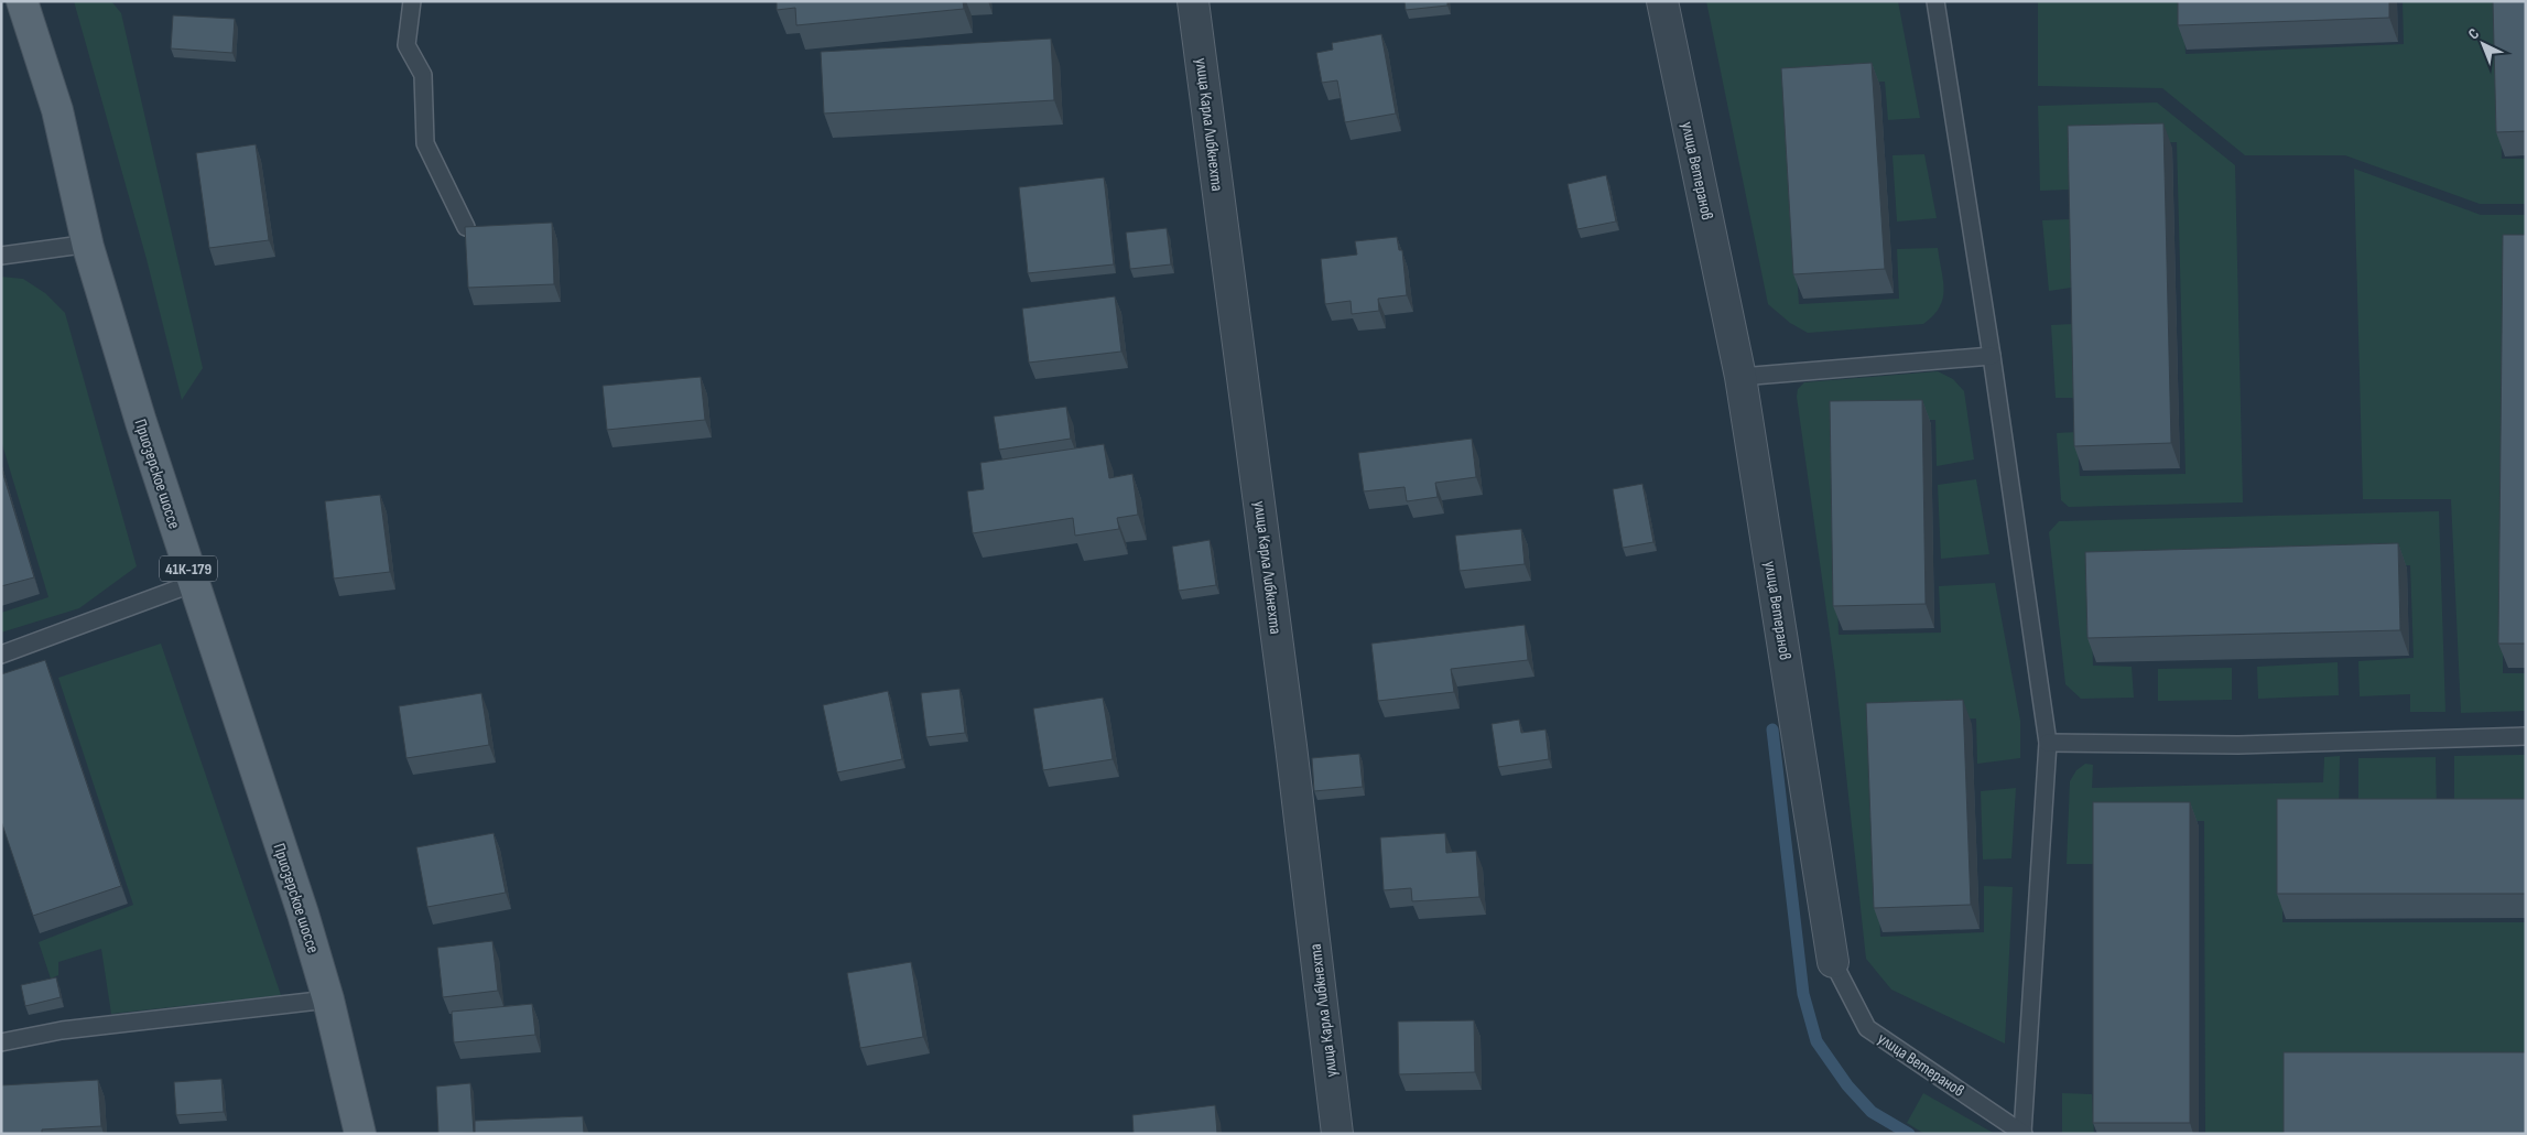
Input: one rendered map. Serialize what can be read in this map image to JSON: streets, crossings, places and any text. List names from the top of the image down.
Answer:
{
  "streets": {
    "main road": ["Приозерское шоссе", "41К-179"],
    "street": ["улица Карла Либкнехта", "улица Ветеранов"]
  },
  "north": "top left"
}
